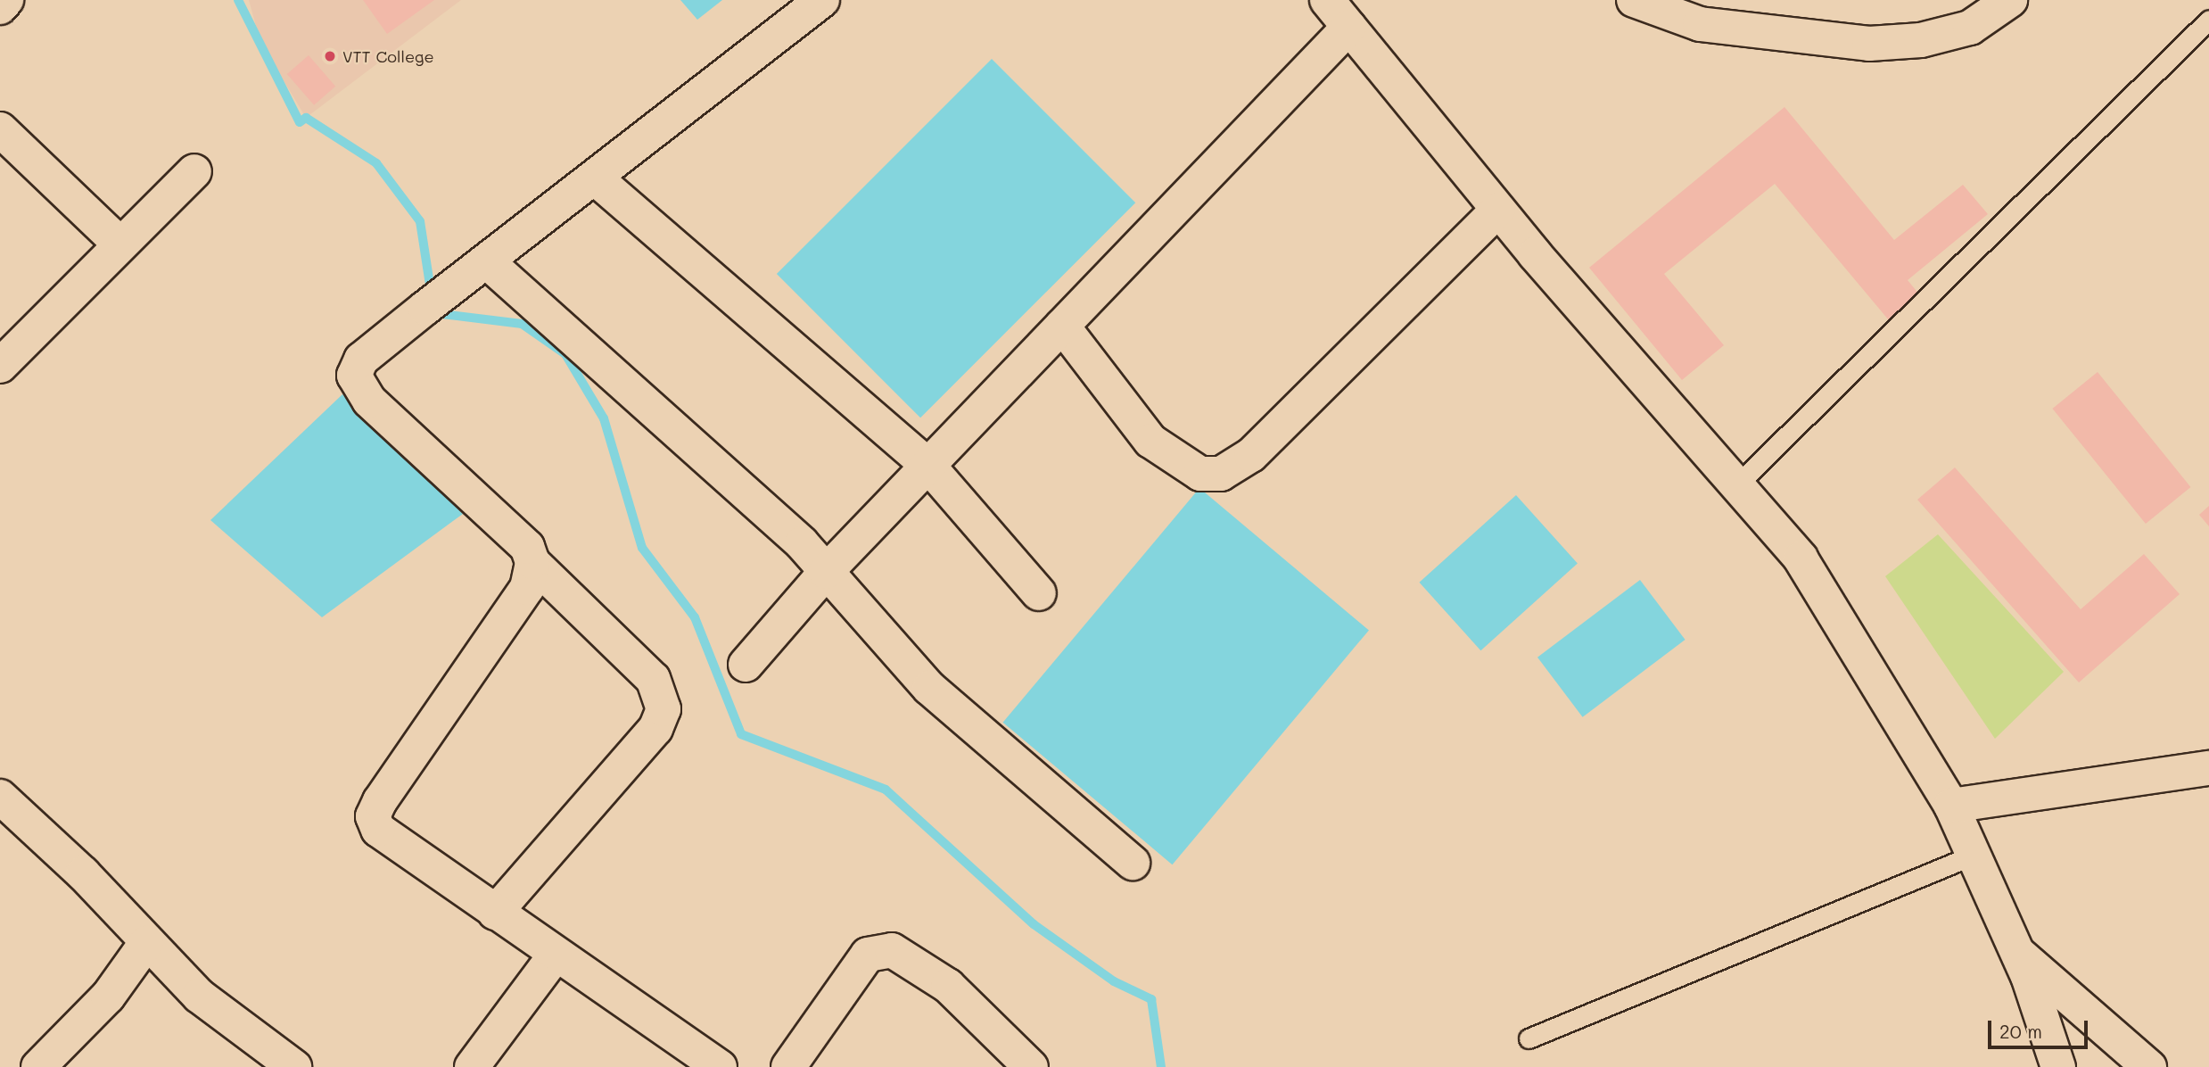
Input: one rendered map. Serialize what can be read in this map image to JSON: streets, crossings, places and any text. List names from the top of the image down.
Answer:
{
  "places": ["VTT College"],
  "scale_bar": "20 m"
}
